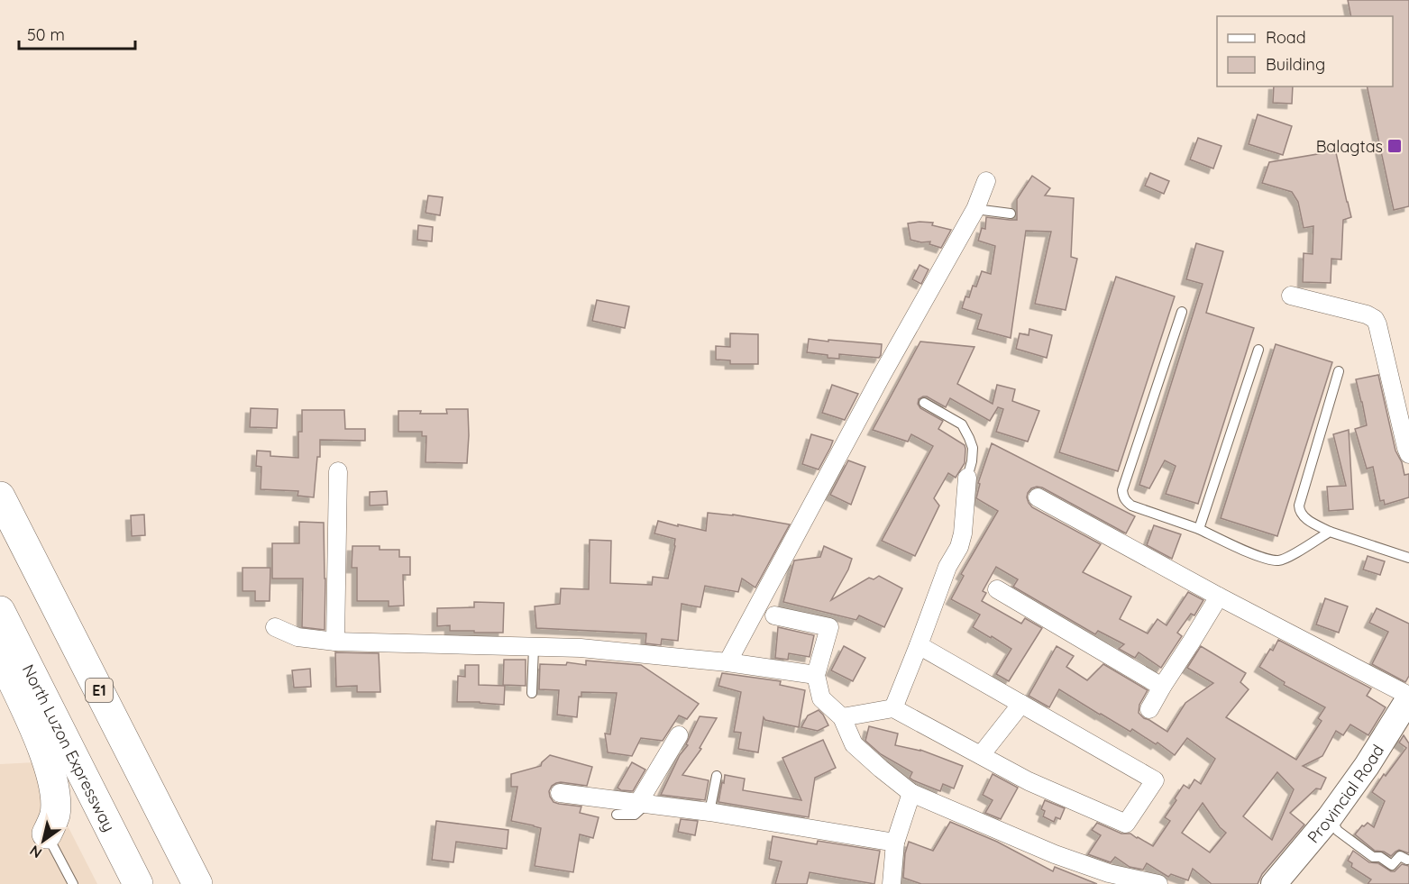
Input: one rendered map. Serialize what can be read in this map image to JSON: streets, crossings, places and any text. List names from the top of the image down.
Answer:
{
  "streets": {
    "highway": ["E1", "North Luzon Expressway"],
    "main road": ["Provincial Road"]
  },
  "places": {
    "transit": ["Balagtas"]
  },
  "legend": ["Road", "Building"],
  "scale_bar": "50 m",
  "north": "bottom left"
}
